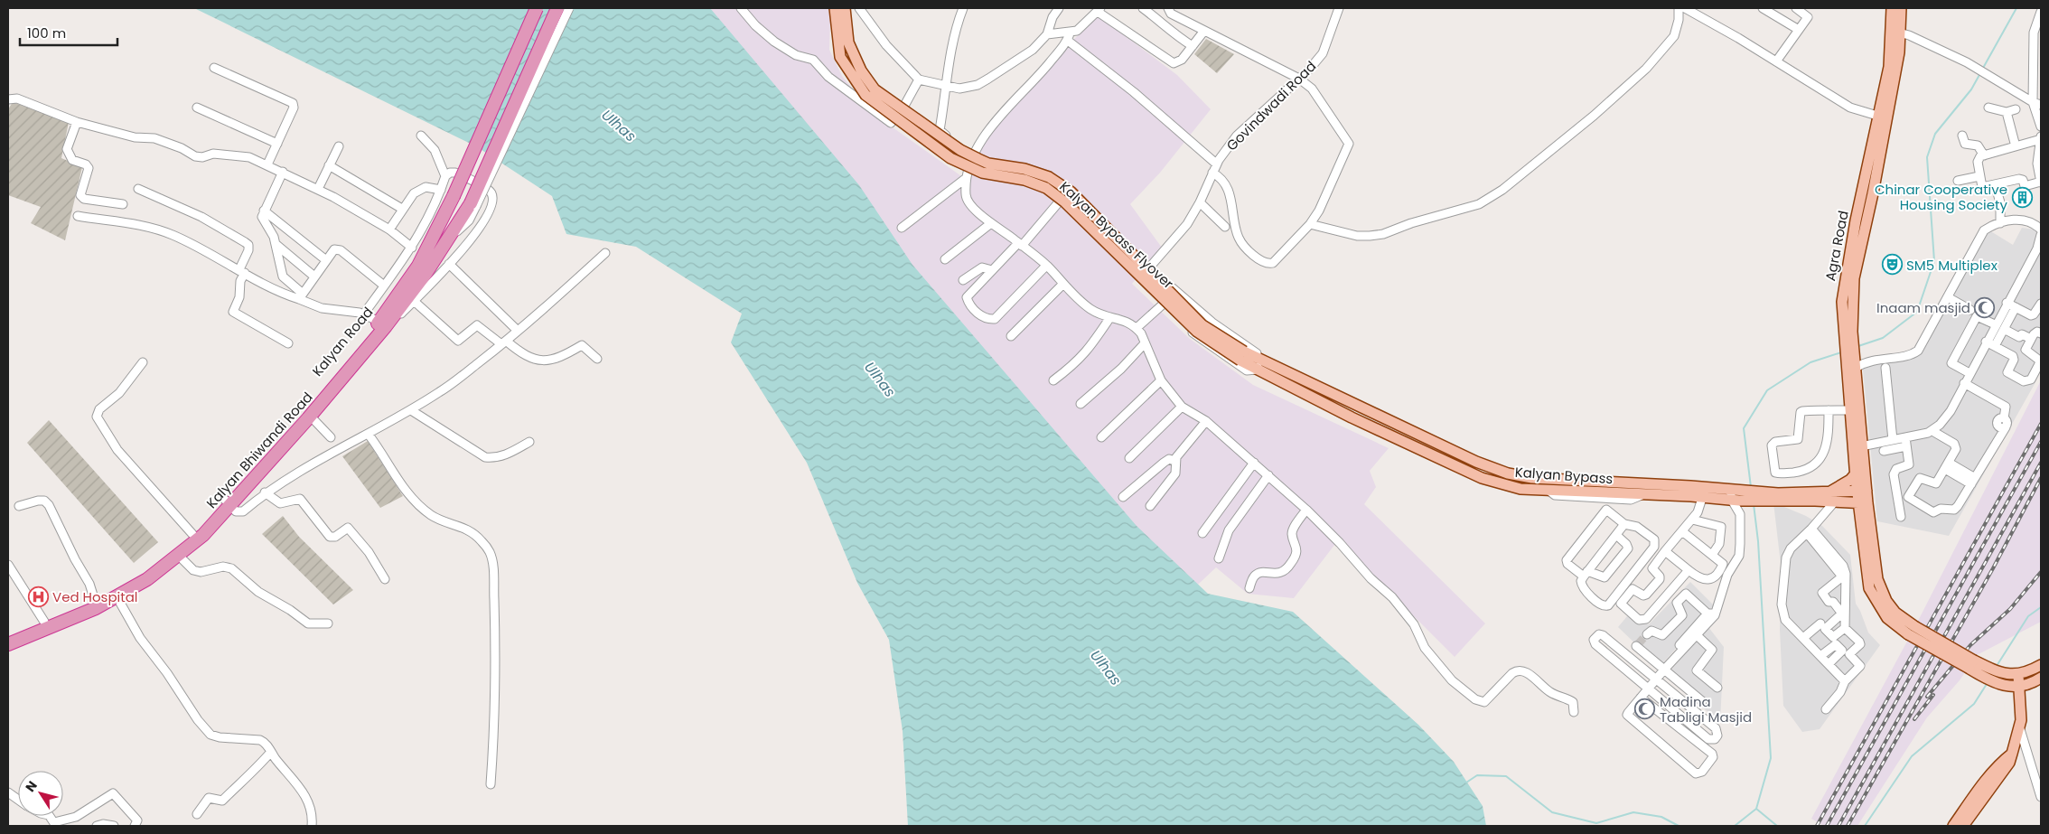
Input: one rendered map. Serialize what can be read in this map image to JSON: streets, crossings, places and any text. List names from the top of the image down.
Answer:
{
  "streets": {
    "highway": ["Kalyan Road", "Kalyan Bhiwandi Road"],
    "main road": ["Kalyan Bypass Flyover", "Agra Road", "Kalyan Bypass"],
    "street": ["Govindwadi Road"]
  },
  "crossings": [
    ["Kalyan Bypass Flyover", "Kalyan Bypass"],
    ["Agra Road", "Kalyan Bypass"],
    ["Kalyan Road", "Kalyan Bhiwandi Road"]
  ],
  "water": ["Ulhas"],
  "places": {
    "building": ["Chinar Cooperative Housing Society"],
    "theatre": ["SM5 Multiplex"],
    "mosque": ["Inaam masjid", "Madina Tabligi Masjid"],
    "hospital": ["Ved Hospital"]
  },
  "scale_bar": "100 m",
  "north": "top left"
}
